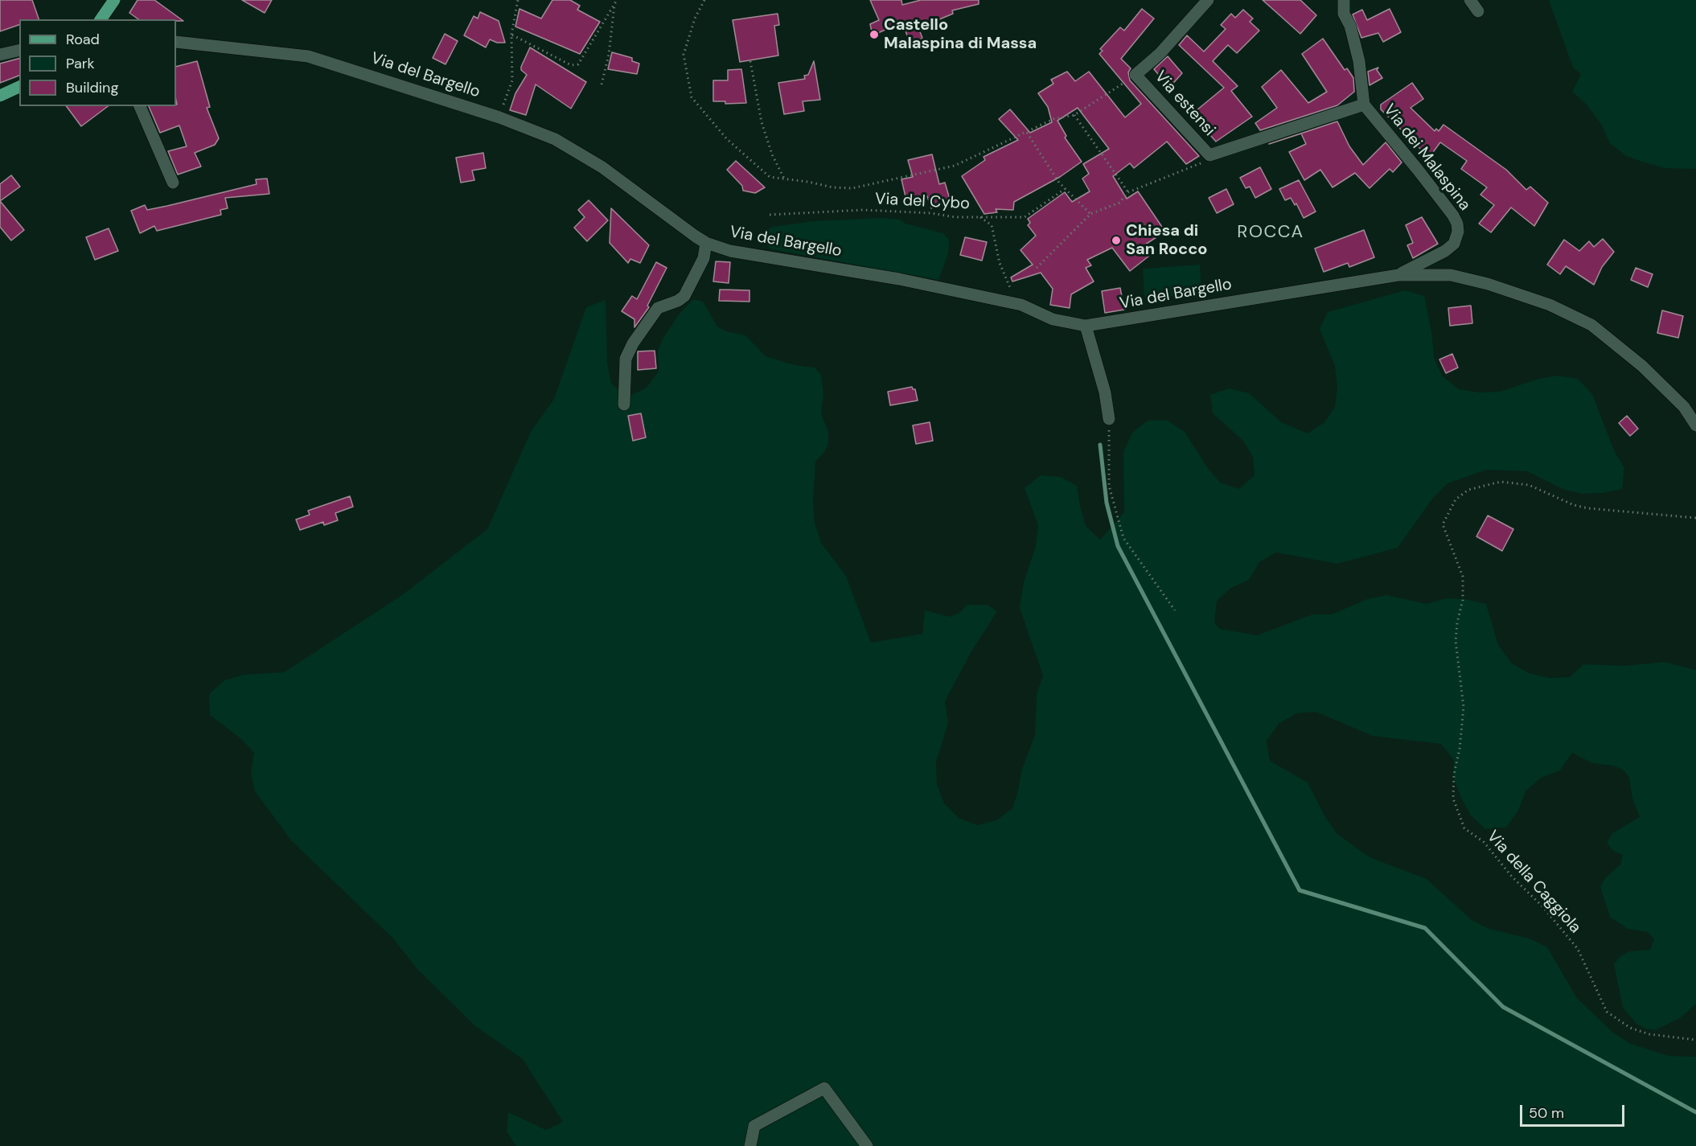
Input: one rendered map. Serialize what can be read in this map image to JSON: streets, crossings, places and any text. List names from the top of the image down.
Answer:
{
  "streets": {
    "street": ["Via del Bargello", "Via estensi", "Via dei Malaspina"],
    "path": ["Via del Cybo", "Via della Caggiola"]
  },
  "crossings": [
    ["Via del Bargello", "Via dei Malaspina"],
    ["Via estensi", "Via dei Malaspina"]
  ],
  "districts": ["ROCCA"],
  "places": ["Castello Malaspina di Massa", "Chiesa di San Rocco"],
  "legend": ["Road", "Park", "Building"],
  "scale_bar": "50 m"
}
